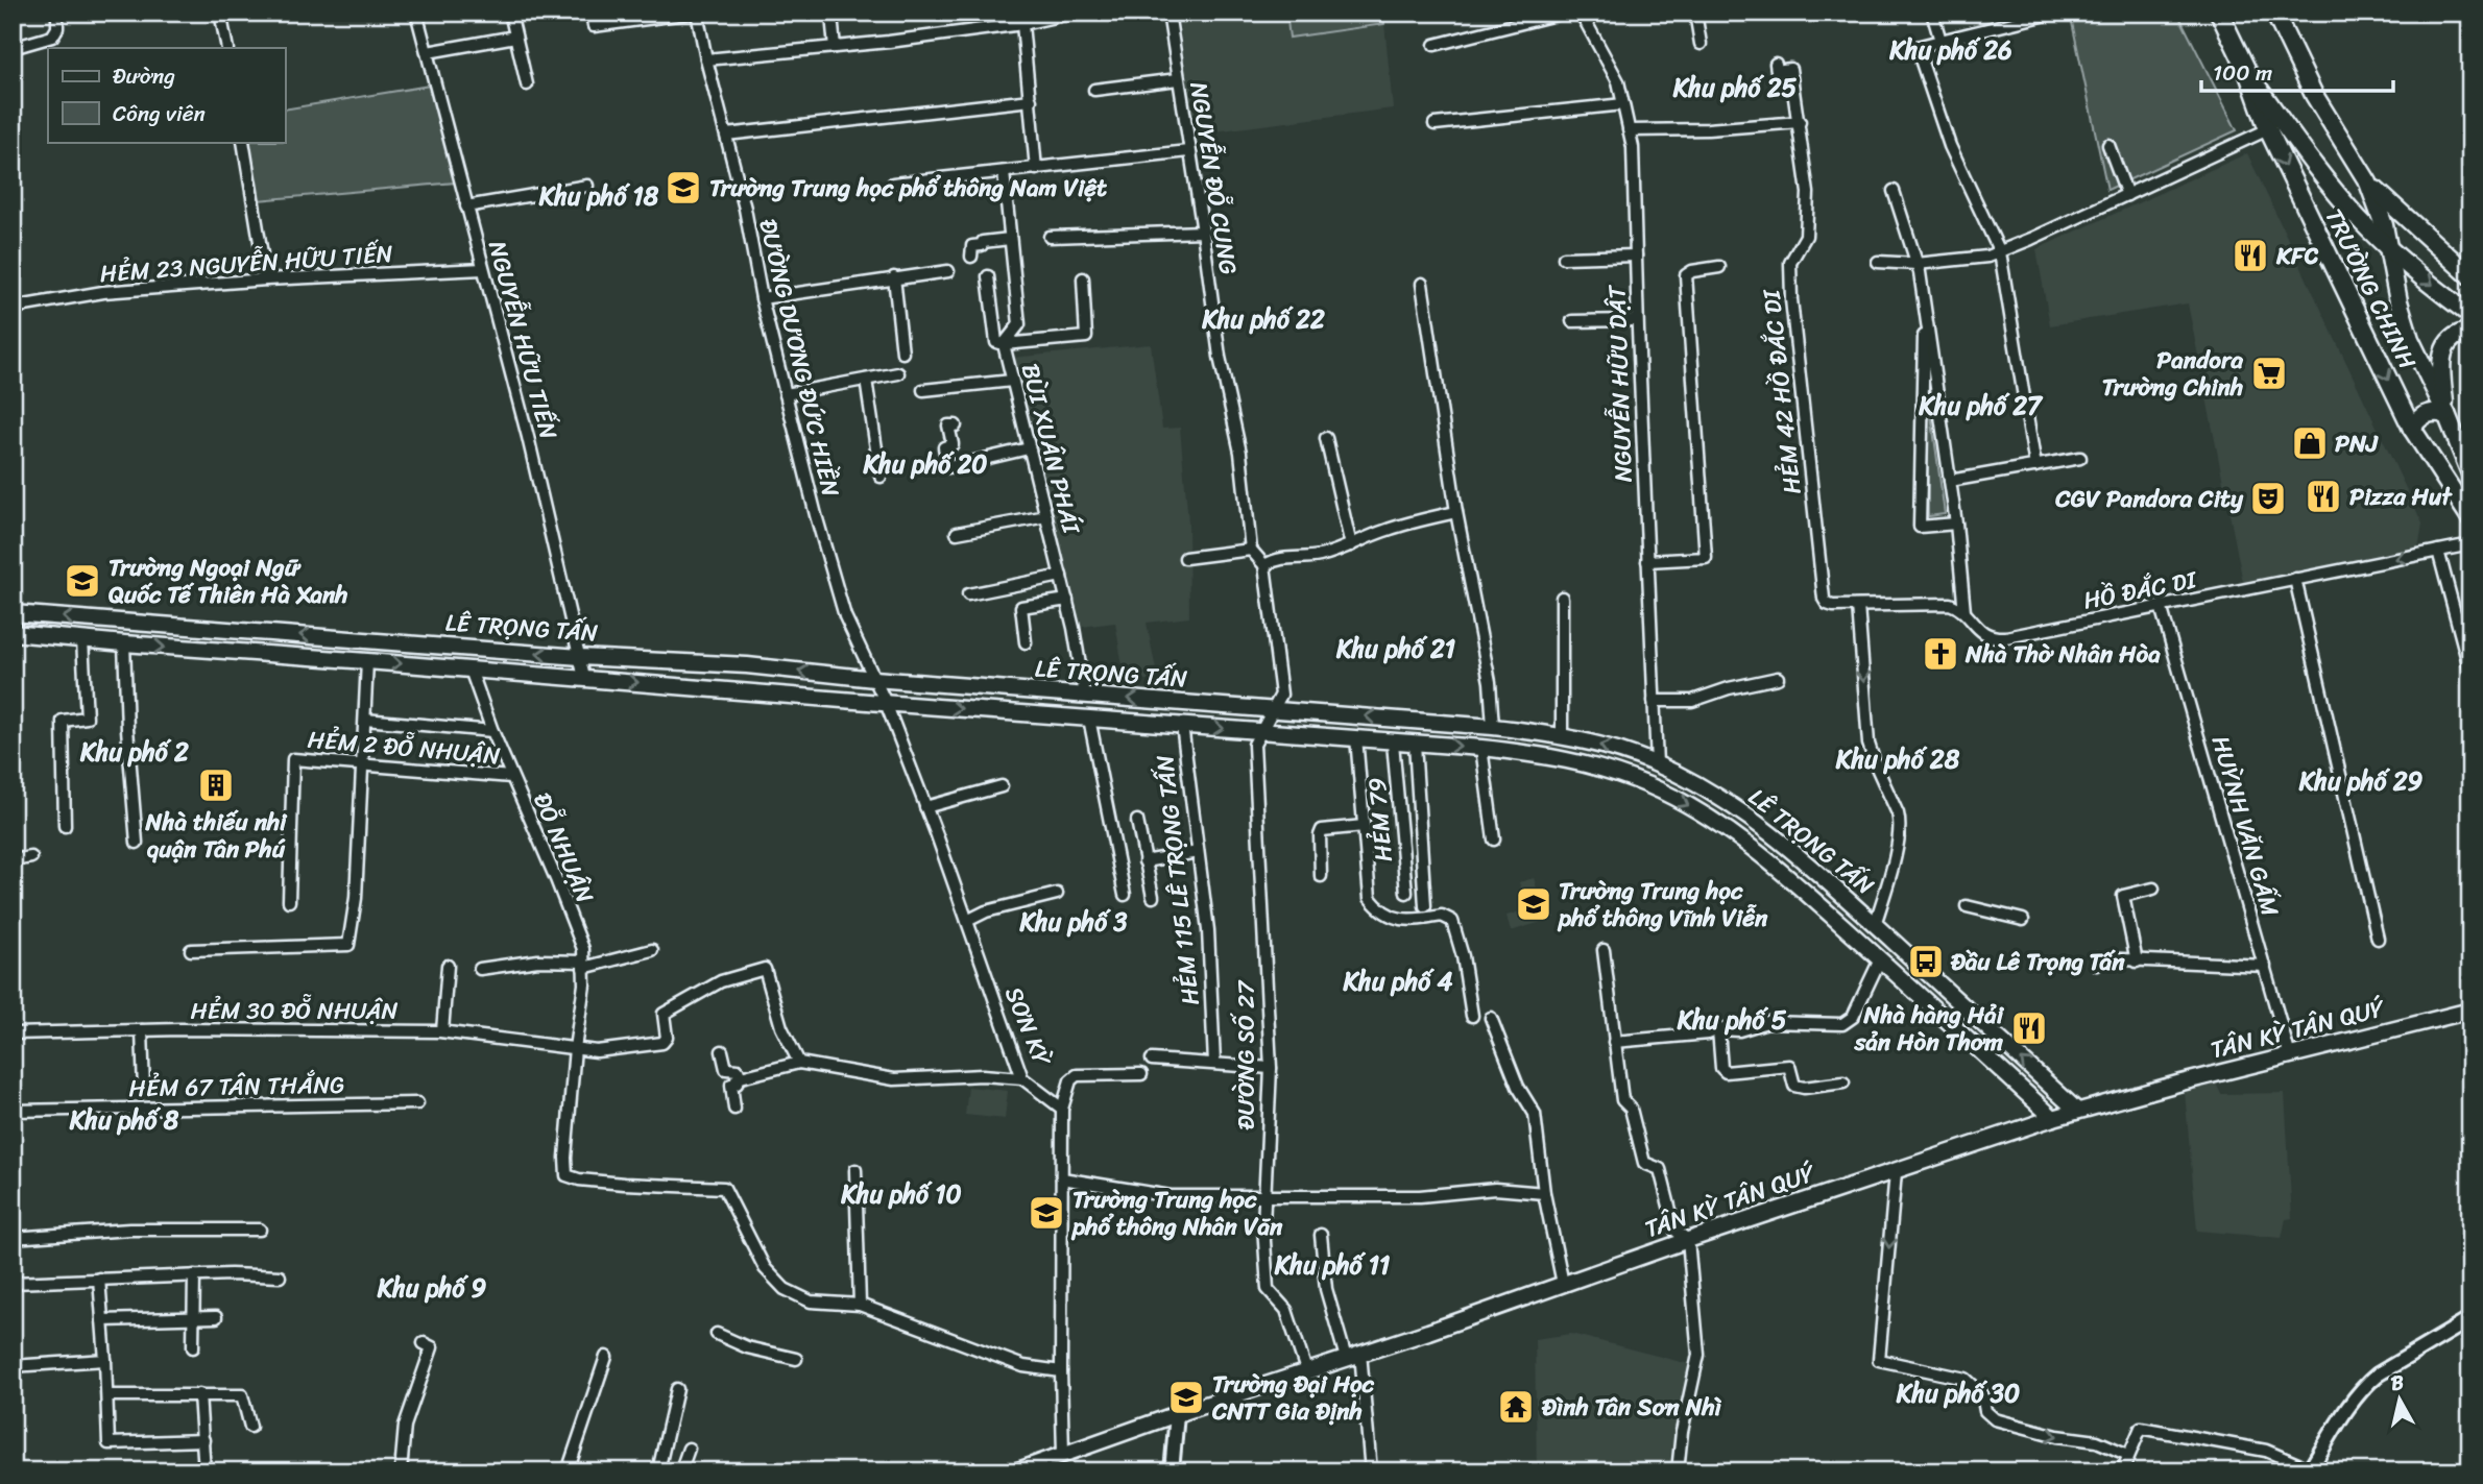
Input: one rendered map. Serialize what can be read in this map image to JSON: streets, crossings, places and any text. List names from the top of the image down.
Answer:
{
  "streets": {
    "main road": ["TRƯỜNG CHINH", "LÊ TRỌNG TẤN", "TÂN KỲ TÂN QUÝ"],
    "street": [
      "NGUYỄN ĐỖ CUNG",
      "HẺM 23 NGUYỄN HỮU TIẾN",
      "NGUYỄN HỮU TIẾN",
      "ĐƯỜNG DƯƠNG ĐỨC HIỀN",
      "NGUYỄN HỮU DẬT",
      "HẺM 42 HỒ ĐẮC DI",
      "BÙI XUÂN PHÁI",
      "HỒ ĐẮC DI",
      "HẺM 2 ĐỖ NHUẬN",
      "HẺM 79",
      "HUỲNH VĂN GẤM",
      "ĐỖ NHUẬN",
      "HẺM 115 LÊ TRỌNG TẤN",
      "HẺM 30 ĐỖ NHUẬN",
      "SƠN KỲ",
      "ĐƯỜNG SỐ 27",
      "HẺM 67 TÂN THẮNG"
    ]
  },
  "crossings": [
    ["HẺM 23 NGUYỄN HỮU TIẾN", "NGUYỄN HỮU TIẾN"],
    ["NGUYỄN HỮU TIẾN", "LÊ TRỌNG TẤN"],
    ["ĐƯỜNG DƯƠNG ĐỨC HIỀN", "LÊ TRỌNG TẤN"],
    ["ĐƯỜNG DƯƠNG ĐỨC HIỀN", "SƠN KỲ"],
    ["NGUYỄN HỮU DẬT", "LÊ TRỌNG TẤN"],
    ["HẺM 42 HỒ ĐẮC DI", "HỒ ĐẮC DI"],
    ["BÙI XUÂN PHÁI", "LÊ TRỌNG TẤN"],
    ["HỒ ĐẮC DI", "HUỲNH VĂN GẤM"],
    ["LÊ TRỌNG TẤN", "HẺM 79"],
    ["LÊ TRỌNG TẤN", "ĐỖ NHUẬN"],
    ["LÊ TRỌNG TẤN", "HẺM 115 LÊ TRỌNG TẤN"],
    ["LÊ TRỌNG TẤN", "SƠN KỲ"],
    ["LÊ TRỌNG TẤN", "TÂN KỲ TÂN QUÝ"],
    ["LÊ TRỌNG TẤN", "ĐƯỜNG SỐ 27"],
    ["HẺM 2 ĐỖ NHUẬN", "ĐỖ NHUẬN"],
    ["HUỲNH VĂN GẤM", "TÂN KỲ TÂN QUÝ"],
    ["ĐỖ NHUẬN", "HẺM 30 ĐỖ NHUẬN"],
    ["TÂN KỲ TÂN QUÝ", "ĐƯỜNG SỐ 27"]
  ],
  "districts": [
    "Khu phố 26",
    "Khu phố 25",
    "Khu phố 18",
    "Khu phố 22",
    "Khu phố 27",
    "Khu phố 20",
    "Khu phố 21",
    "Khu phố 2",
    "Khu phố 28",
    "Khu phố 29",
    "Khu phố 3",
    "Khu phố 4",
    "Khu phố 5",
    "Khu phố 8",
    "Khu phố 10",
    "Khu phố 11",
    "Khu phố 9",
    "Khu phố 30"
  ],
  "places": {
    "school or university": [
      "Trường Trung học phổ thông Nam Việt",
      "Trường Ngoại Ngữ Quốc Tế Thiên Hà Xanh",
      "Trường Trung học phổ thông Vĩnh Viễn",
      "Trường Trung học phổ thông Nhân Văn",
      "Trường Đại Học CNTT Gia Định"
    ],
    "restaurant": ["KFC", "Pizza Hut", "Nhà hàng Hải sản Hòn Thơm"],
    "supermarket": ["Pandora Trường Chinh"],
    "shop": ["PNJ"],
    "theatre": ["CGV Pandora City"],
    "church": ["Nhà Thờ Nhân Hòa"],
    "building": ["Nhà thiếu nhi quận Tân Phú"],
    "bus stop": ["Đầu Lê Trọng Tấn"],
    "temple": ["Đình Tân Sơn Nhì"]
  },
  "legend": ["Đường", "Công viên"],
  "scale_bar": "100 m",
  "north": "top"
}
